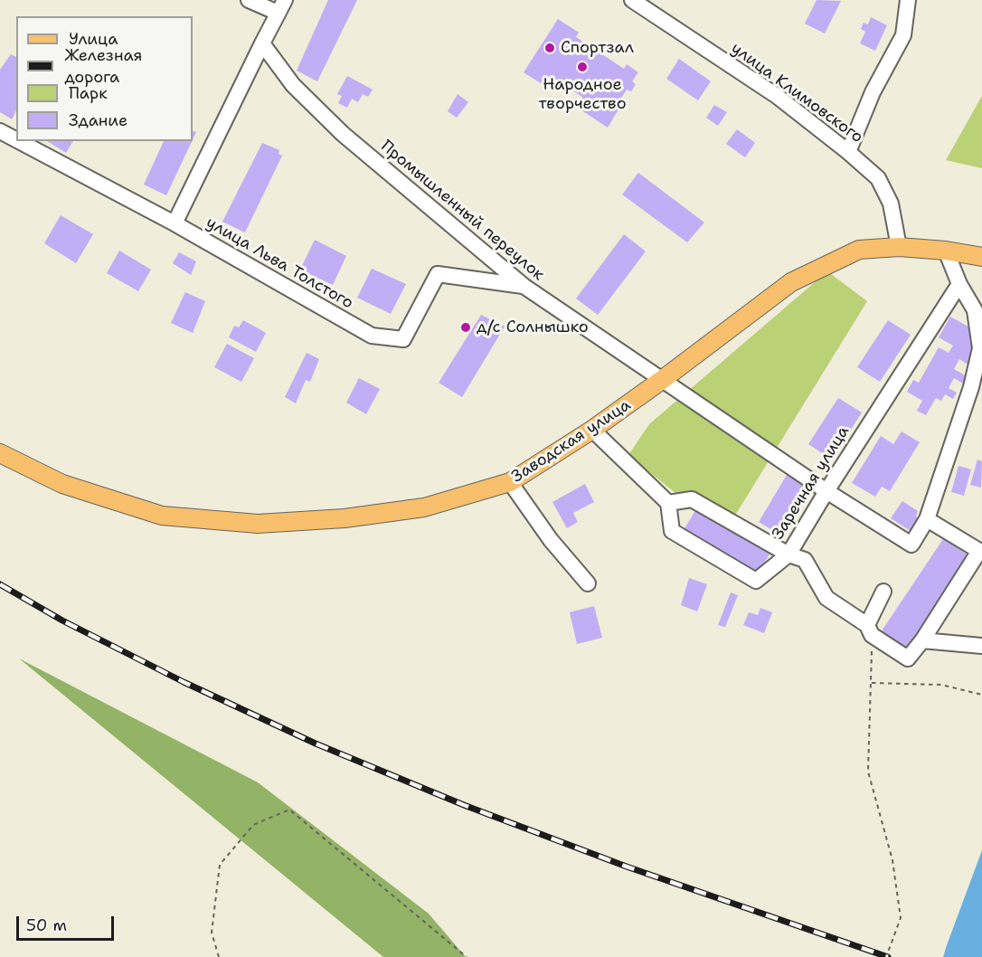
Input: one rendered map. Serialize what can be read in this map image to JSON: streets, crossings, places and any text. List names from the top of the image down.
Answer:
{
  "streets": {
    "main road": ["Заводская улица"],
    "street": [
      "улица Климовского",
      "Промышленный переулок",
      "улица Льва Толстого",
      "Заречная улица"
    ]
  },
  "crossings": [
    ["улица Климовского", "Заводская улица"],
    ["Промышленный переулок", "улица Льва Толстого"],
    ["Промышленный переулок", "Заводская улица"],
    ["Промышленный переулок", "Заречная улица"]
  ],
  "places": ["Спортзал", "Народное творчество", "д/с Солнышко"],
  "legend": [
    "Улица",
    "Железная дорога",
    "Парк",
    "Здание"
  ],
  "scale_bar": "50 m"
}
